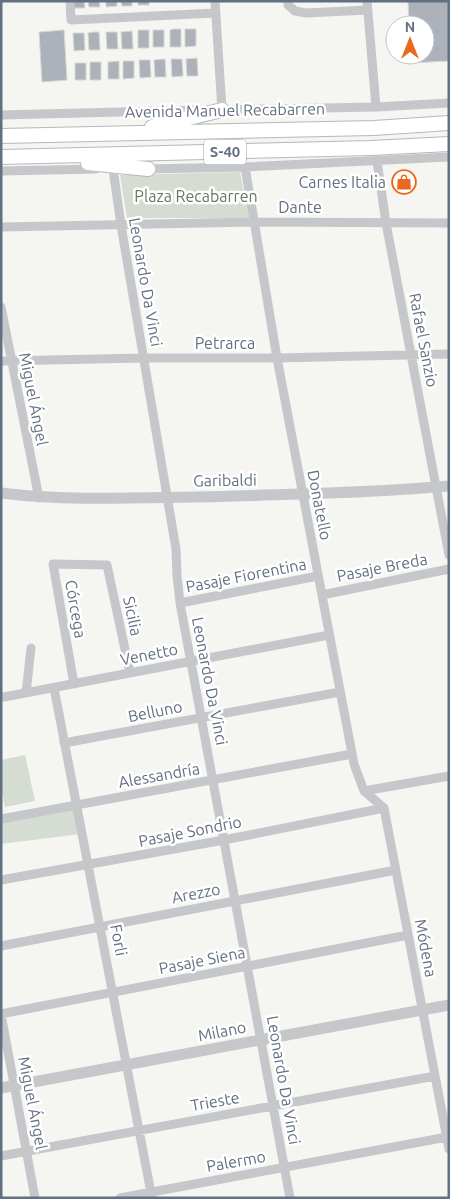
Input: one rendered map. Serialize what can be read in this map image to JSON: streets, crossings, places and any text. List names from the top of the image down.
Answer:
{
  "streets": {
    "main road": ["Avenida Manuel Recabarren", "S-40"],
    "street": [
      "Dante",
      "Leonardo Da Vinci",
      "Rafael Sanzio",
      "Petrarca",
      "Miguel Ángel",
      "Garibaldi",
      "Donatello",
      "Pasaje Breda",
      "Pasaje Fiorentina",
      "Córcega",
      "Sicilia",
      "Venetto",
      "Belluno",
      "Alessandría",
      "Pasaje Sondrio",
      "Arezzo",
      "Forli",
      "Módena",
      "Pasaje Siena",
      "Milano",
      "Trieste",
      "Palermo"
    ]
  },
  "crossings": [
    ["Dante", "Leonardo Da Vinci"],
    ["Dante", "Rafael Sanzio"],
    ["Dante", "Donatello"],
    ["Leonardo Da Vinci", "Petrarca"],
    ["Leonardo Da Vinci", "Garibaldi"],
    ["Leonardo Da Vinci", "Pasaje Fiorentina"],
    ["Leonardo Da Vinci", "Venetto"],
    ["Leonardo Da Vinci", "Belluno"],
    ["Leonardo Da Vinci", "Alessandría"],
    ["Leonardo Da Vinci", "Pasaje Sondrio"],
    ["Leonardo Da Vinci", "Arezzo"],
    ["Leonardo Da Vinci", "Pasaje Siena"],
    ["Leonardo Da Vinci", "Milano"],
    ["Leonardo Da Vinci", "Trieste"],
    ["Leonardo Da Vinci", "Palermo"],
    ["Rafael Sanzio", "Petrarca"],
    ["Rafael Sanzio", "Garibaldi"],
    ["Petrarca", "Miguel Ángel"],
    ["Petrarca", "Donatello"],
    ["Miguel Ángel", "Garibaldi"],
    ["Miguel Ángel", "Pasaje Siena"],
    ["Miguel Ángel", "Milano"],
    ["Miguel Ángel", "Trieste"],
    ["Garibaldi", "Donatello"],
    ["Donatello", "Pasaje Breda"],
    ["Donatello", "Pasaje Fiorentina"],
    ["Donatello", "Venetto"],
    ["Donatello", "Belluno"],
    ["Donatello", "Alessandría"],
    ["Córcega", "Sicilia"],
    ["Córcega", "Venetto"],
    ["Sicilia", "Venetto"],
    ["Venetto", "Forli"],
    ["Belluno", "Forli"],
    ["Alessandría", "Forli"],
    ["Pasaje Sondrio", "Forli"],
    ["Pasaje Sondrio", "Módena"],
    ["Arezzo", "Forli"],
    ["Arezzo", "Módena"],
    ["Forli", "Pasaje Siena"],
    ["Forli", "Milano"],
    ["Forli", "Trieste"],
    ["Forli", "Palermo"],
    ["Módena", "Pasaje Siena"],
    ["Módena", "Milano"],
    ["Módena", "Trieste"],
    ["Módena", "Palermo"]
  ],
  "parks": ["Plaza Recabarren"],
  "places": {
    "shop": ["Carnes Italia"]
  },
  "north": "top"
}
